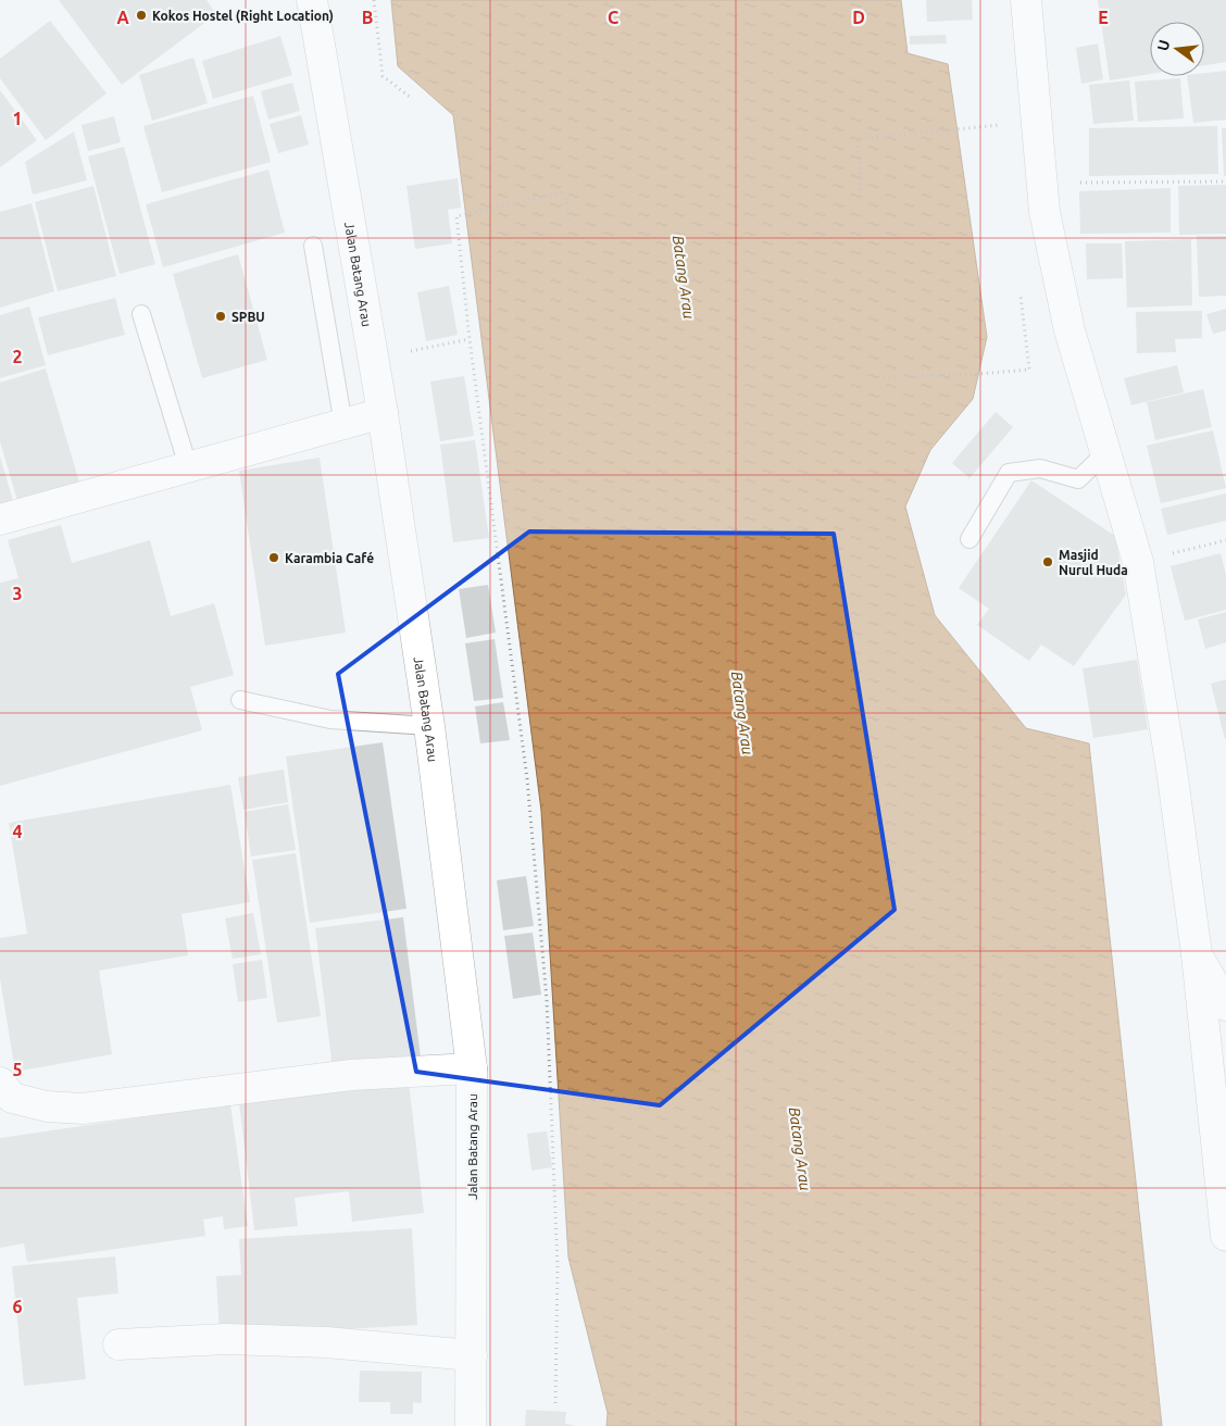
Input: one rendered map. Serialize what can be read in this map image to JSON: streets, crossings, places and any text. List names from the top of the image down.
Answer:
{
  "streets": {
    "street": ["Jalan Batang Arau"]
  },
  "water": ["Batang Arau"],
  "places": [
    "Kokos Hostel (Right Location)",
    "SPBU",
    "Karambia Café",
    "Masjid Nurul Huda"
  ],
  "north": "left",
  "grid": {
    "columns": [
      "A",
      "B",
      "C",
      "D",
      "E"
    ],
    "rows": [
      "1",
      "2",
      "3",
      "4",
      "5",
      "6"
    ]
  }
}
